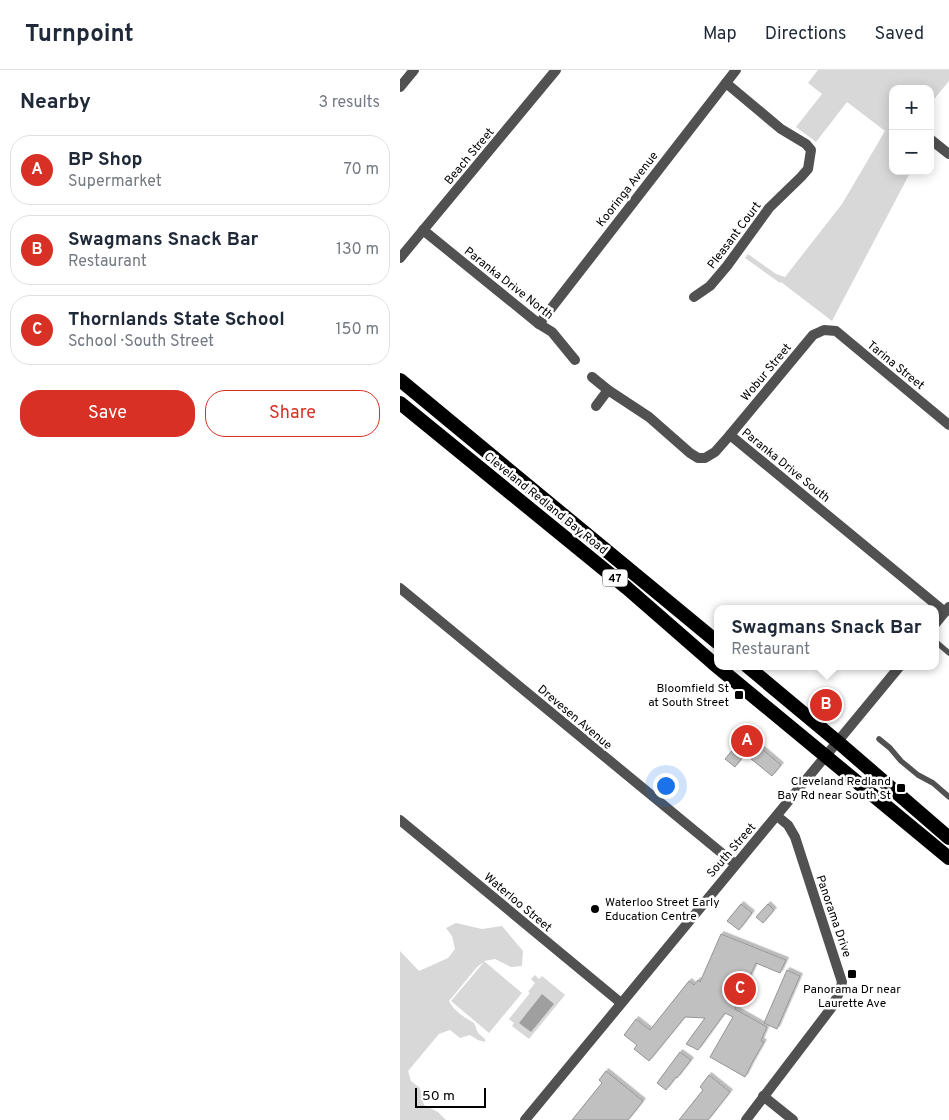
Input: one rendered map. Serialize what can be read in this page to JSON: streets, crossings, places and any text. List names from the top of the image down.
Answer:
{
  "streets": {
    "highway": ["Cleveland Redland Bay Road", "47"],
    "street": [
      "Beach Street",
      "Kooringa Avenue",
      "Pleasant Court",
      "Paranka Drive North",
      "Tarina Street",
      "Wobur Street",
      "Paranka Drive South",
      "Drevesen Avenue",
      "South Street",
      "Waterloo Street",
      "Panorama Drive"
    ]
  },
  "crossings": [
    ["Beach Street", "Paranka Drive North"],
    ["Kooringa Avenue", "Pleasant Court"],
    ["Kooringa Avenue", "Paranka Drive North"],
    ["Tarina Street", "Wobur Street"],
    ["Wobur Street", "Paranka Drive South"],
    ["Cleveland Redland Bay Road", "South Street"],
    ["Drevesen Avenue", "South Street"],
    ["South Street", "Waterloo Street"],
    ["South Street", "Panorama Drive"]
  ],
  "places": {
    "transit": ["Bloomfield St at South Street", "Cleveland Redland Bay Rd near South St", "Panorama Dr near Laurette Ave"],
    "other": ["Waterloo Street Early Education Centre"]
  },
  "scale_bar": "50 m",
  "page": {
    "header": "Turnpoint",
    "nav": ["Map", "Directions", "Saved"],
    "heading": ["Nearby", "3 results"],
    "map_buttons": ["+", "−"],
    "list": [
      {
        "mark": "A",
        "name": "BP Shop",
        "note": "Supermarket",
        "value": "70 m"
      },
      {
        "mark": "B",
        "name": "Swagmans Snack Bar",
        "note": "Restaurant",
        "value": "130 m"
      },
      {
        "mark": "C",
        "name": "Thornlands State School",
        "note": "School · South Street",
        "value": "150 m"
      }
    ],
    "buttons": ["Save", "Share"],
    "popup": ["Swagmans Snack Bar", "Restaurant"],
    "pins": ["B", "A", "C"],
    "scale": "50 m"
  }
}
